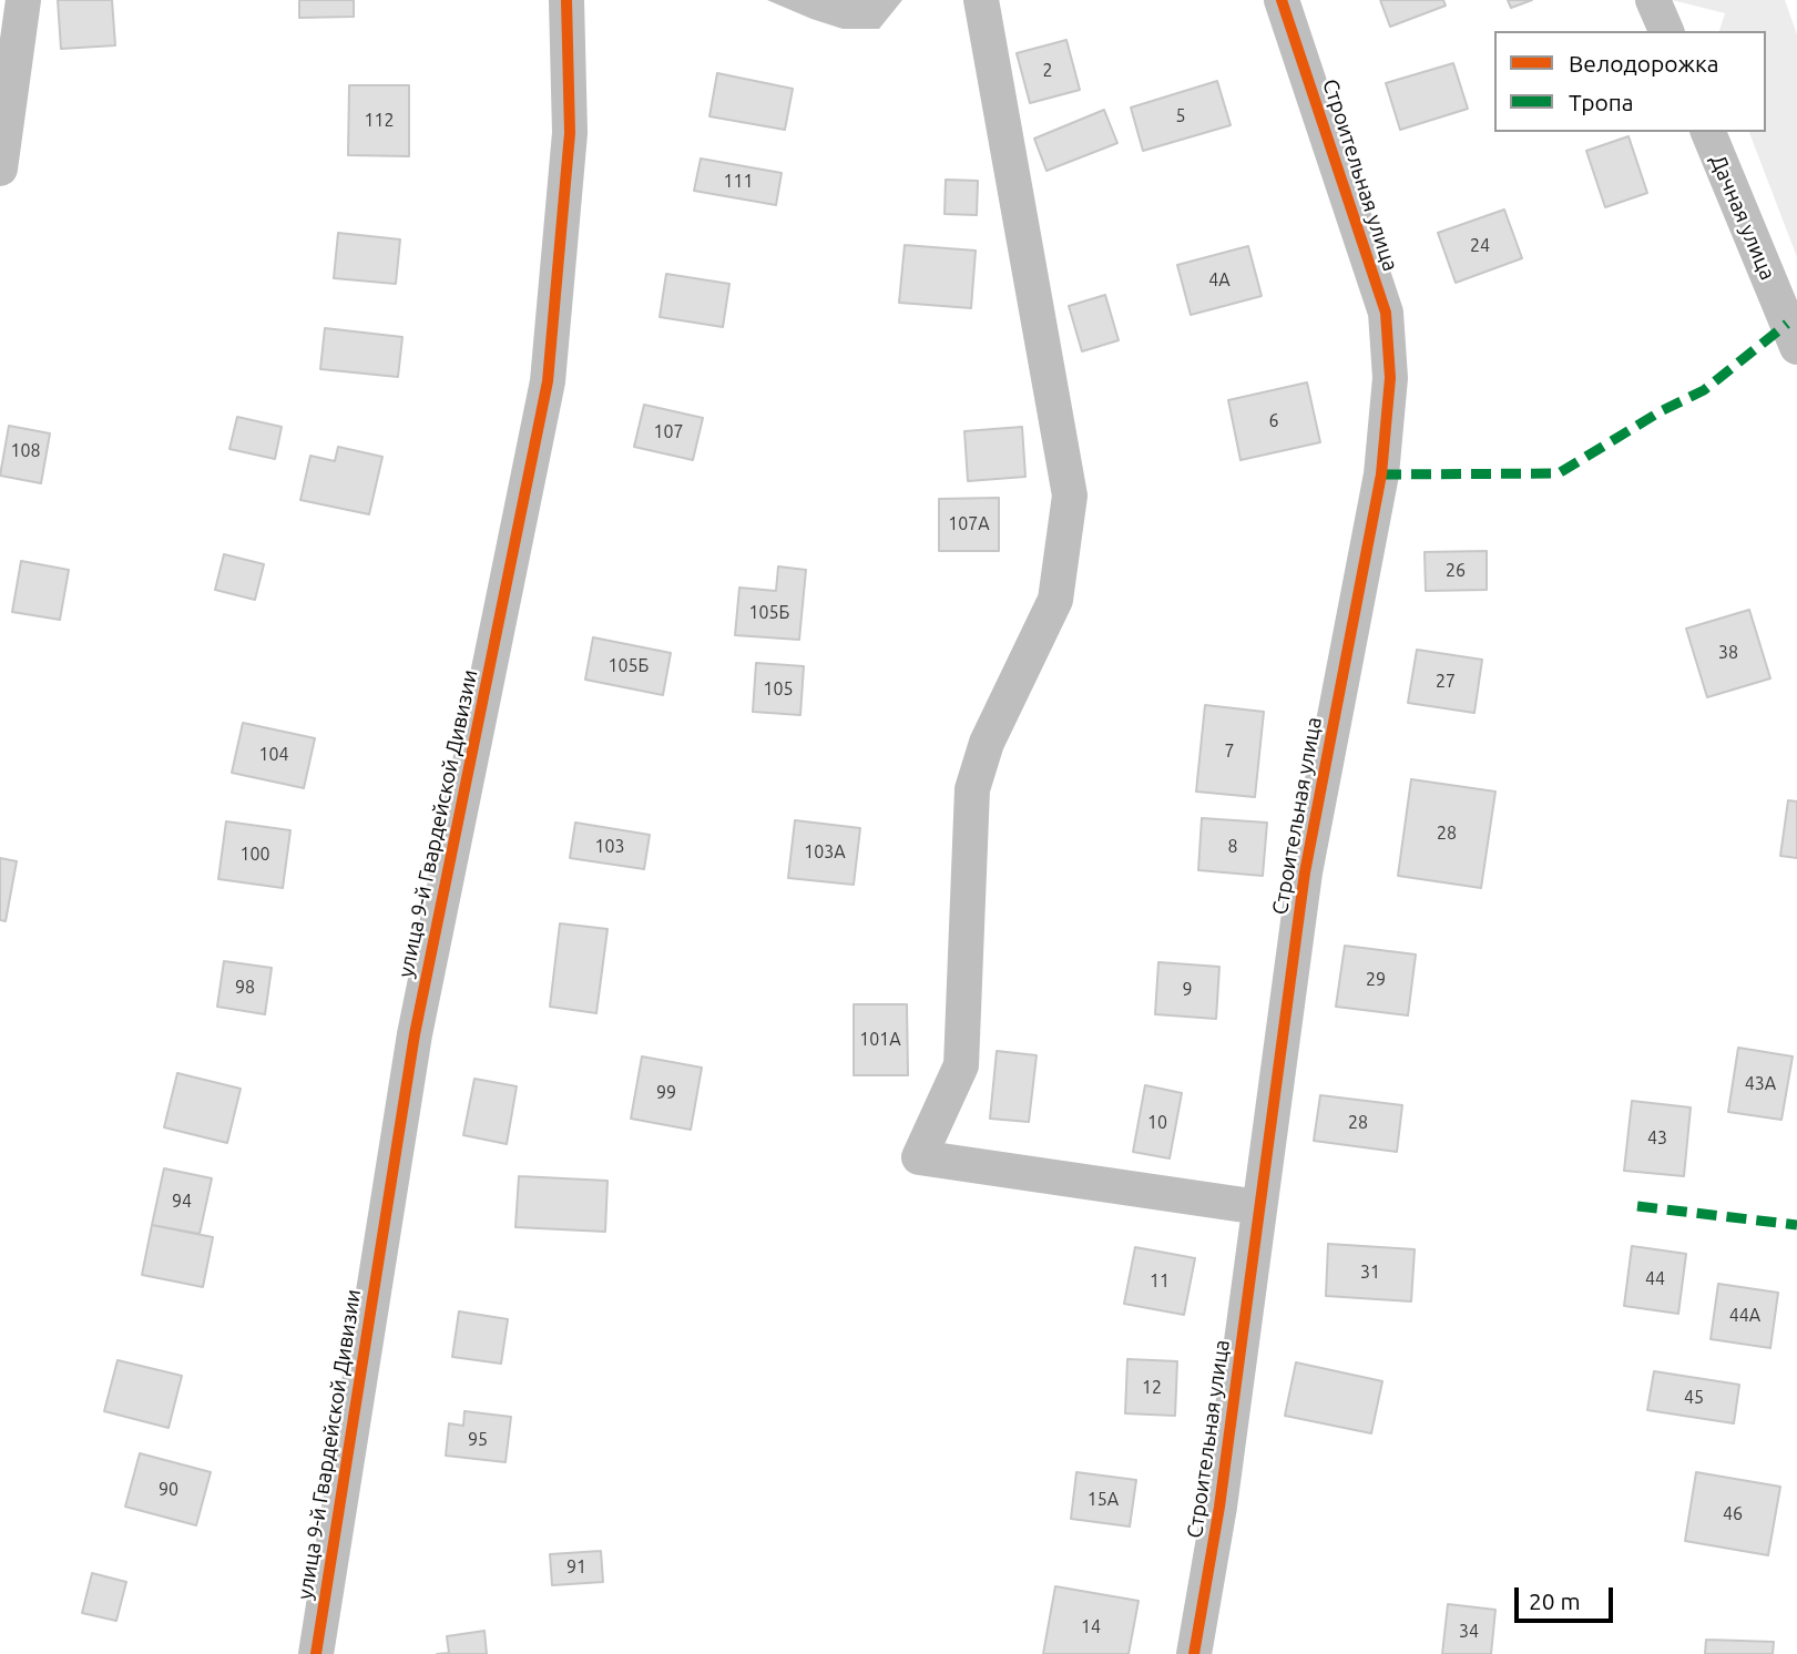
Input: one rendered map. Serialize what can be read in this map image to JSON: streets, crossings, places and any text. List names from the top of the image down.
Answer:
{
  "streets": {
    "street": ["Строительная улица", "Дачная улица", "улица 9-й Гвардейской Дивизии"]
  },
  "house_numbers": [
    "2",
    "5",
    "112",
    "111",
    "24",
    "4А",
    "6",
    "107",
    "108",
    "107А",
    "26",
    "105Б",
    "38",
    "105Б",
    "27",
    "105",
    "7",
    "104",
    "28",
    "103",
    "8",
    "103А",
    "100",
    "29",
    "98",
    "9",
    "101А",
    "43А",
    "99",
    "10",
    "28",
    "43",
    "94",
    "31",
    "44",
    "11",
    "44А",
    "12",
    "45",
    "95",
    "90",
    "15А",
    "46",
    "91",
    "14",
    "34"
  ],
  "legend": ["Велодорожка", "Тропа"],
  "scale_bar": "20 m"
}
